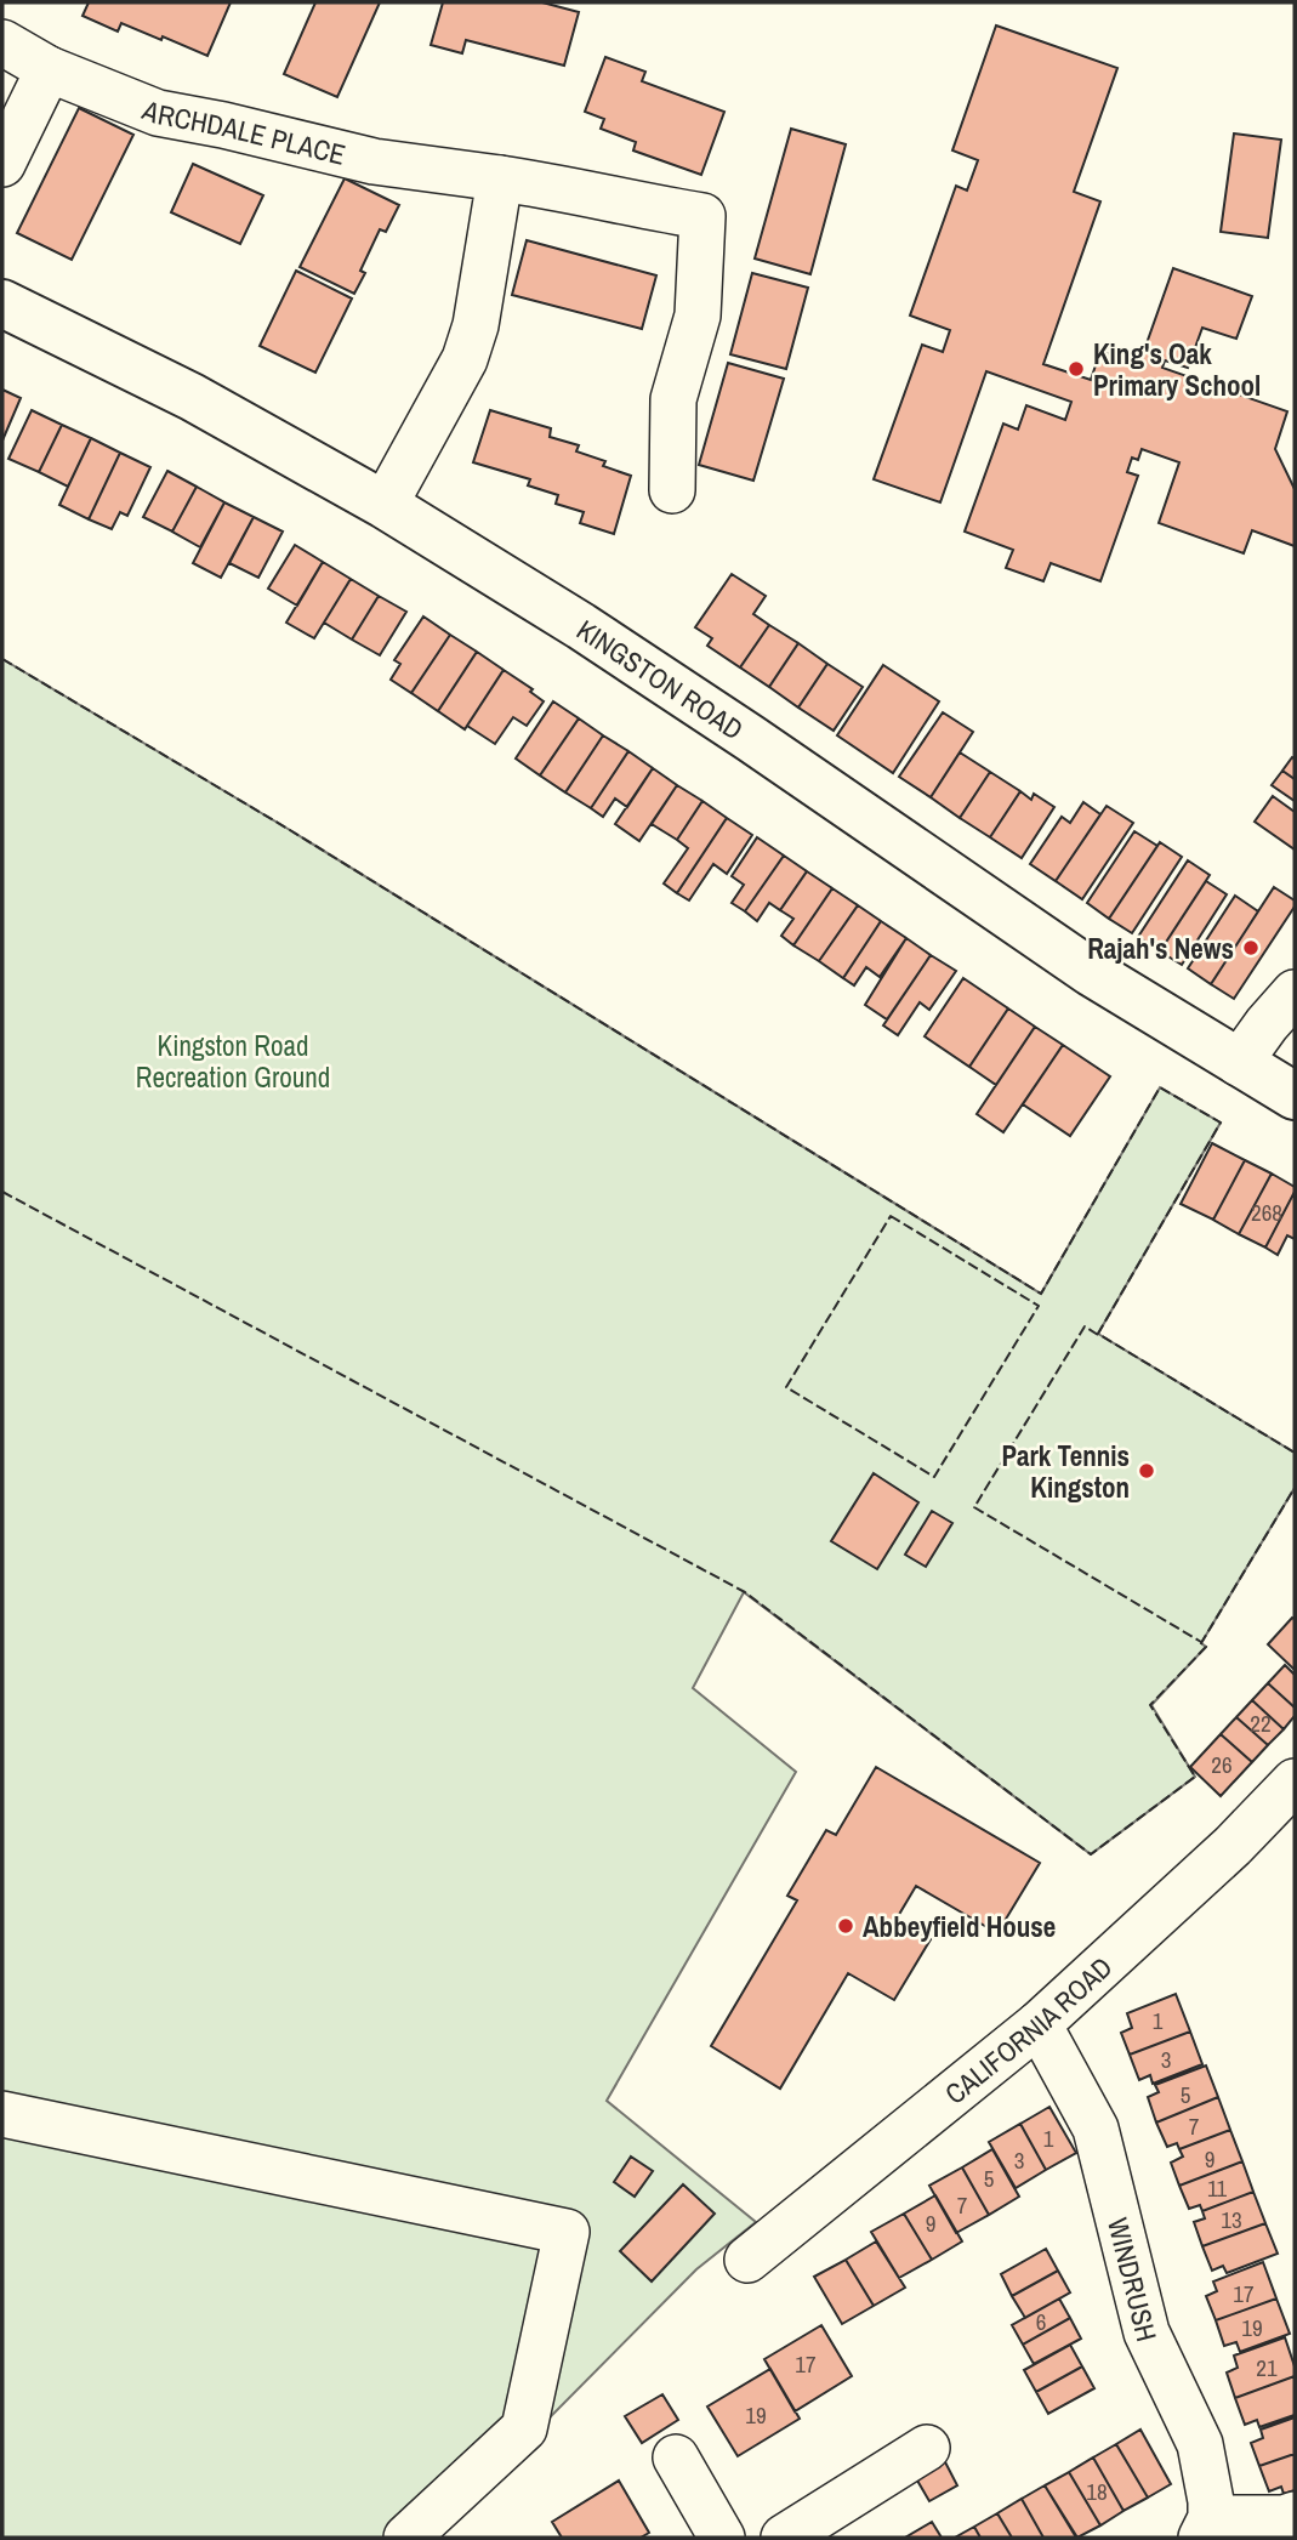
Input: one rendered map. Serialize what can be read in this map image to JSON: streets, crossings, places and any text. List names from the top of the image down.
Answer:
{
  "streets": {
    "main road": ["KINGSTON ROAD"],
    "street": ["ARCHDALE PLACE", "CALIFORNIA ROAD", "WINDRUSH"]
  },
  "crossings": [
    ["CALIFORNIA ROAD", "WINDRUSH"]
  ],
  "parks": ["Kingston Road Recreation Ground"],
  "places": [
    "King's Oak Primary School",
    "Rajah's News",
    "Park Tennis Kingston",
    "Abbeyfield House"
  ],
  "house_numbers": [
    "268",
    "22",
    "26",
    "1",
    "3",
    "5",
    "7",
    "1",
    "9",
    "3",
    "5",
    "11",
    "7",
    "13",
    "9",
    "17",
    "6",
    "19",
    "17",
    "21",
    "19",
    "18"
  ]
}
